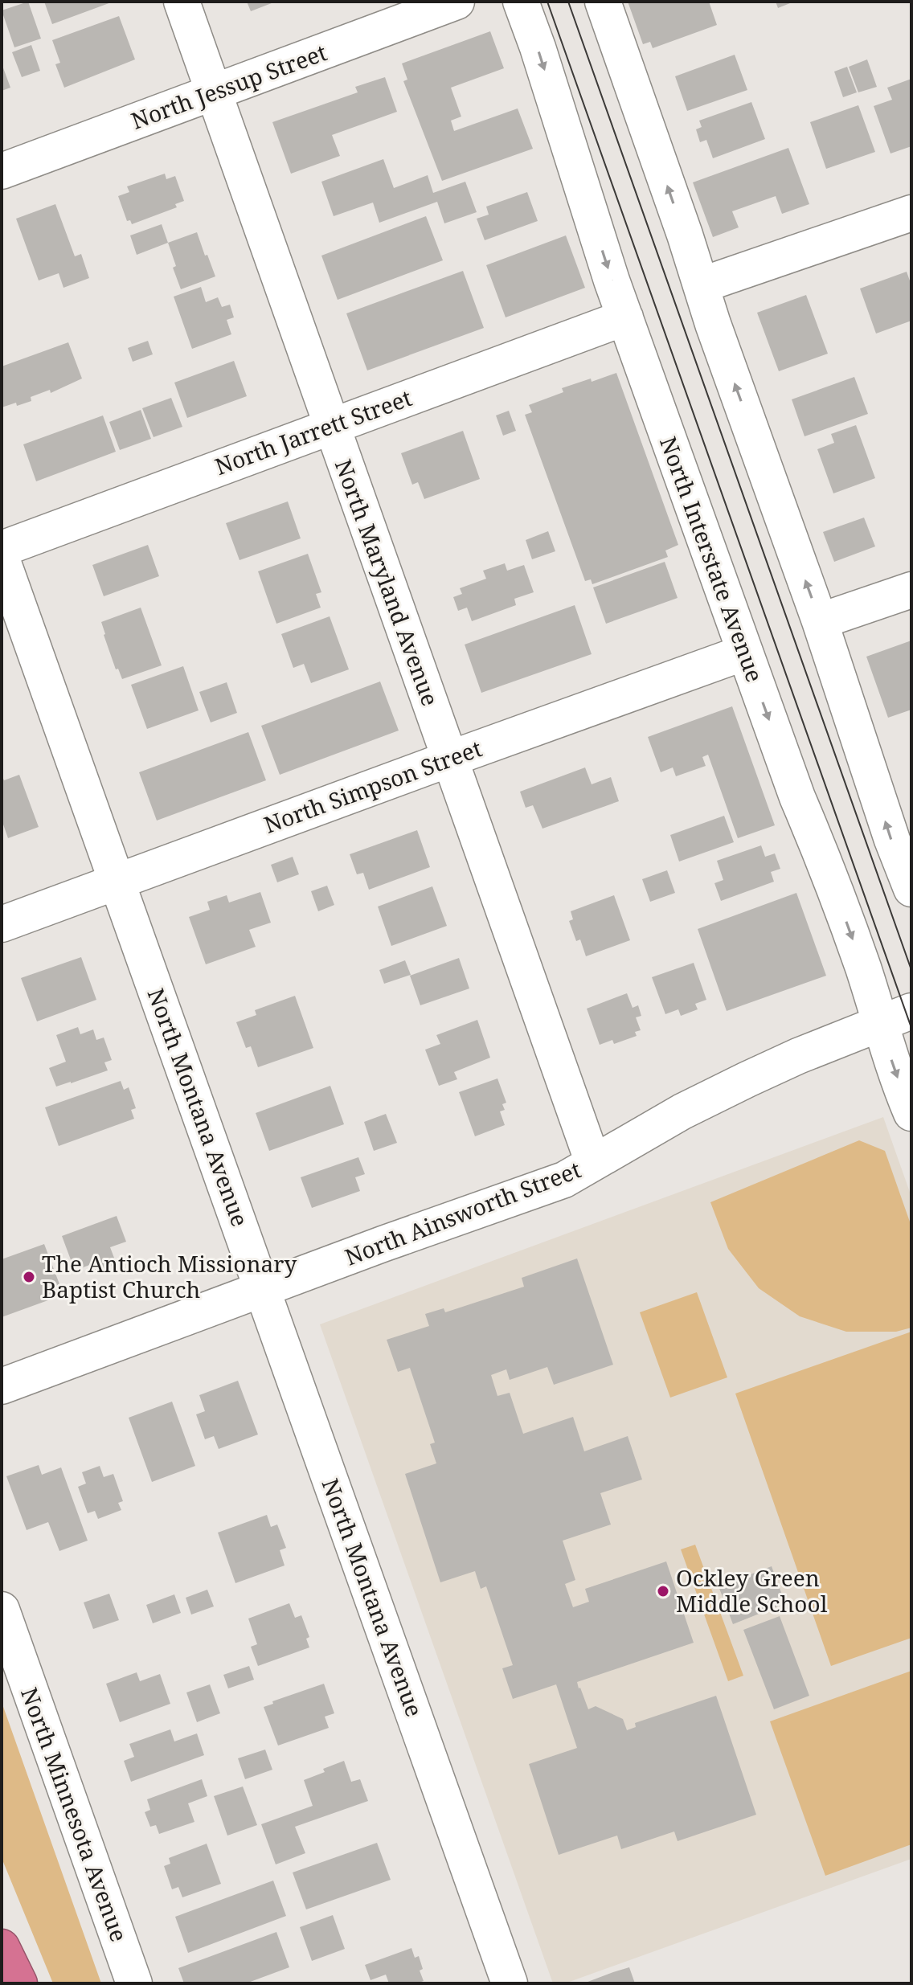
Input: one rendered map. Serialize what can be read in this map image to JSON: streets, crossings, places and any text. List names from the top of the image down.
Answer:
{
  "streets": {
    "street": [
      "North Jessup Street",
      "North Jarrett Street",
      "North Interstate Avenue",
      "North Maryland Avenue",
      "North Simpson Street",
      "North Montana Avenue",
      "North Ainsworth Street",
      "North Minnesota Avenue"
    ]
  },
  "crossings": [
    ["North Jessup Street", "North Maryland Avenue"],
    ["North Jarrett Street", "North Interstate Avenue"],
    ["North Jarrett Street", "North Maryland Avenue"],
    ["North Interstate Avenue", "North Simpson Street"],
    ["North Interstate Avenue", "North Ainsworth Street"],
    ["North Maryland Avenue", "North Simpson Street"],
    ["North Maryland Avenue", "North Ainsworth Street"],
    ["North Simpson Street", "North Montana Avenue"],
    ["North Montana Avenue", "North Ainsworth Street"]
  ],
  "places": ["The Antioch Missionary Baptist Church", "Ockley Green Middle School"]
}
